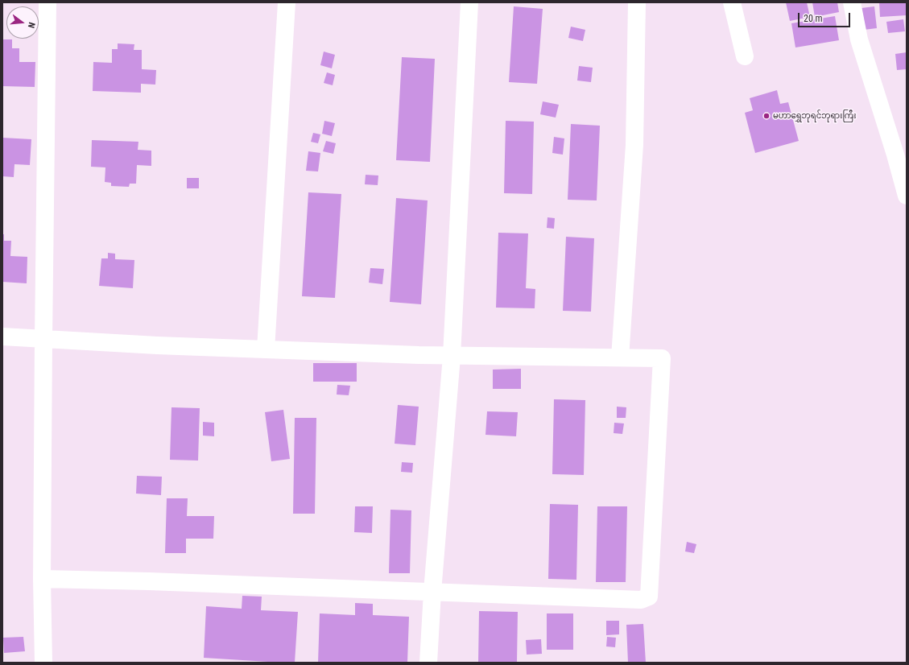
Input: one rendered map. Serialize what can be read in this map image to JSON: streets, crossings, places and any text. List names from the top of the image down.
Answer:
{
  "places": ["မဟာရွှေဘုရင်ဘုရားကြီး"],
  "scale_bar": "20 m",
  "north": "right"
}
